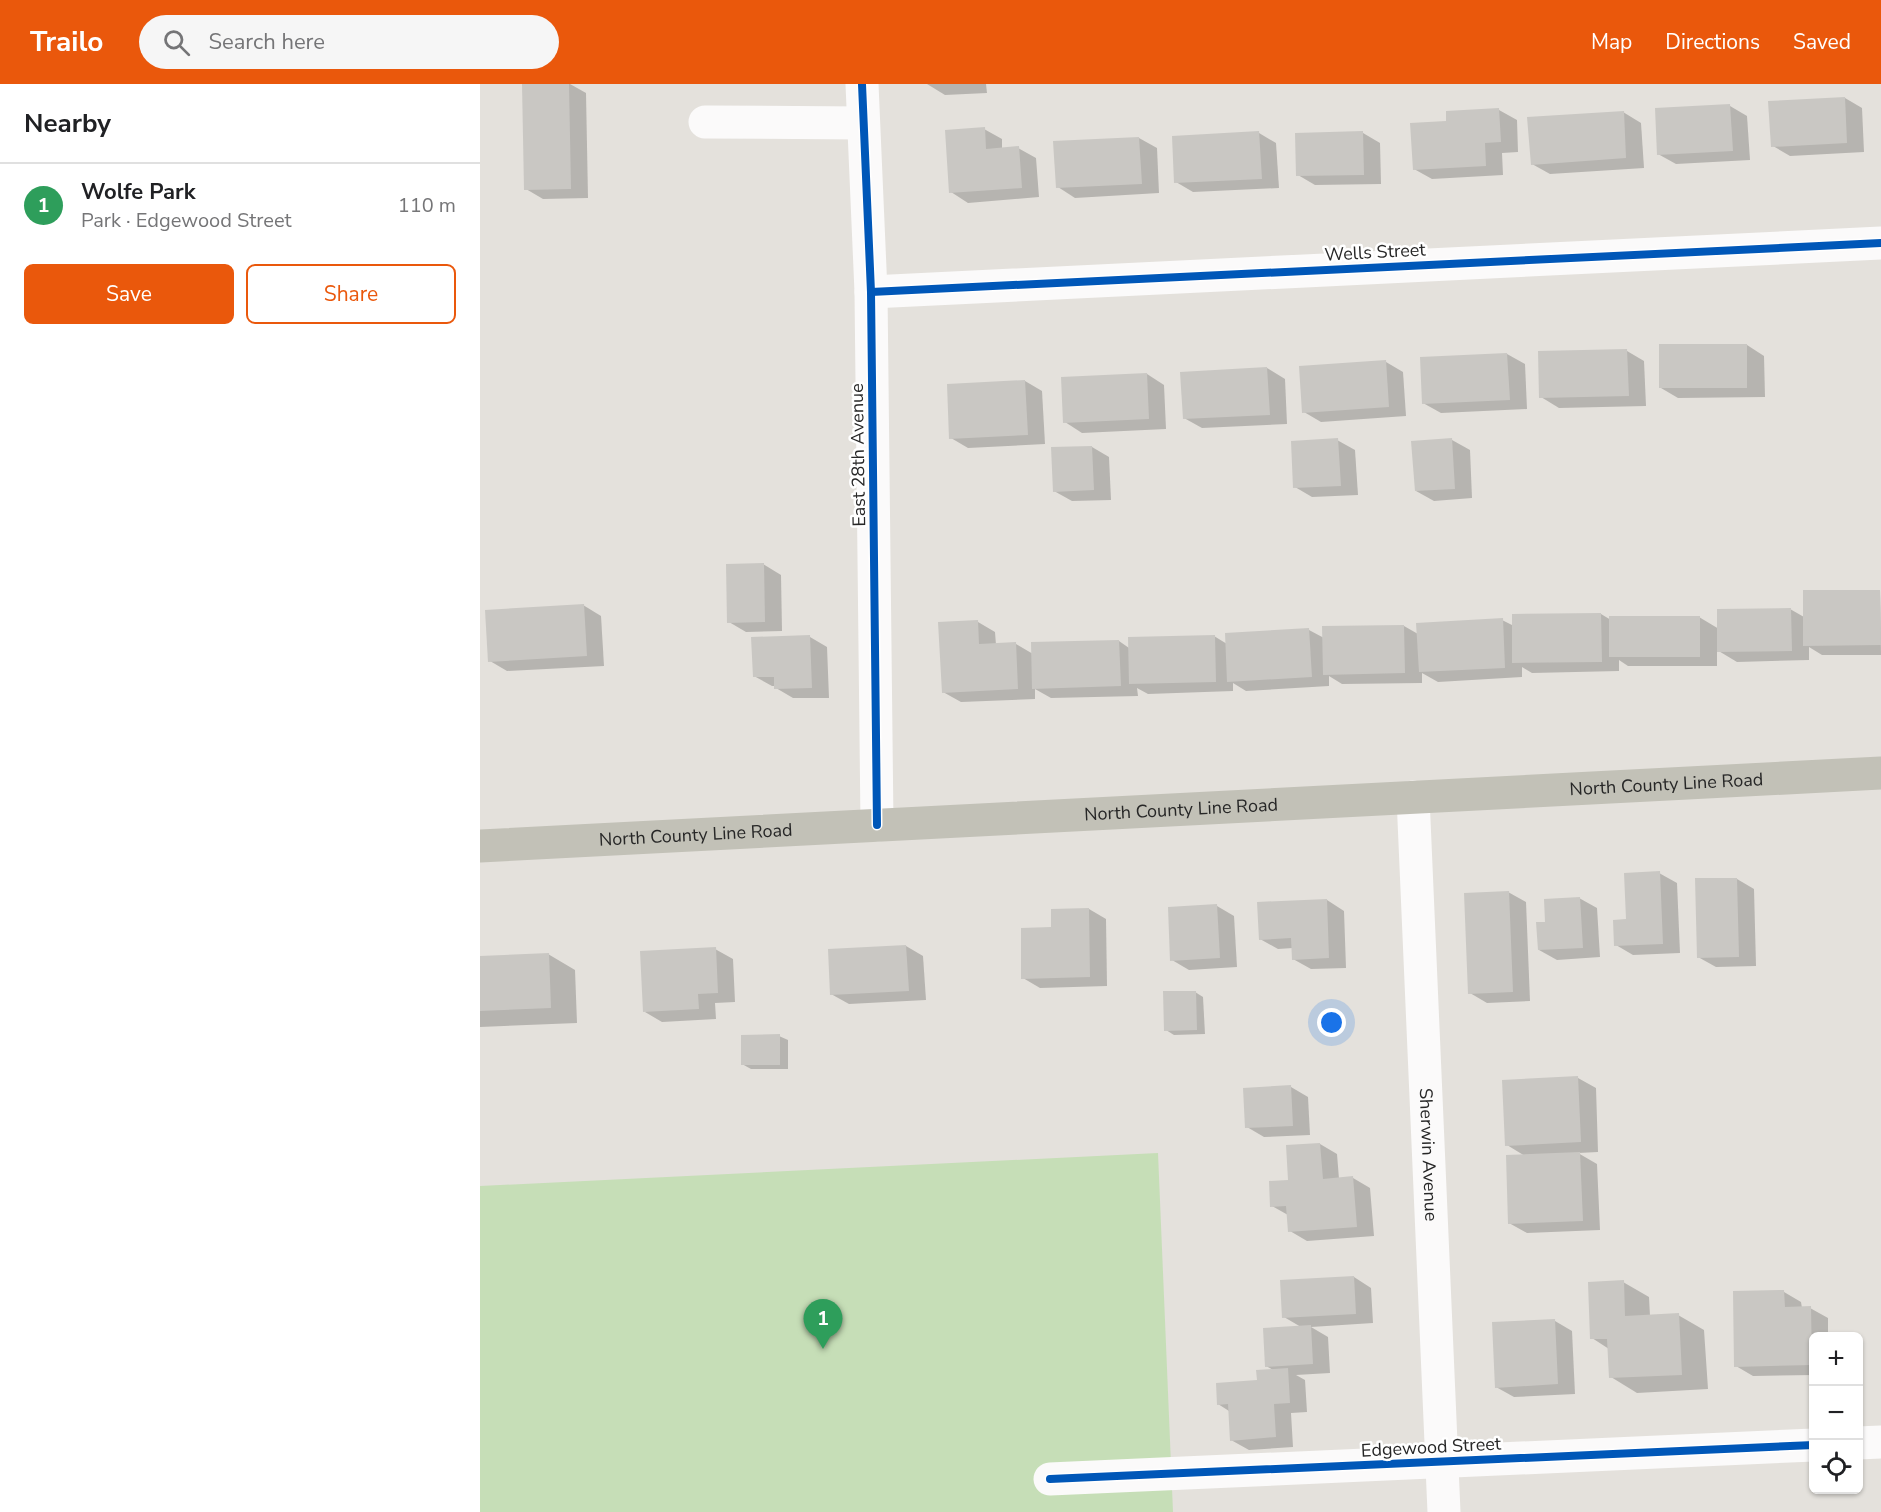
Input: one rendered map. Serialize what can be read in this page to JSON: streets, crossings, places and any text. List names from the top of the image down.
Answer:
{
  "streets": {
    "main road": ["North County Line Road"],
    "street": [
      "Wells Street",
      "East 28th Avenue",
      "Sherwin Avenue",
      "Edgewood Street"
    ]
  },
  "crossings": [
    ["Wells Street", "East 28th Avenue"],
    ["East 28th Avenue", "North County Line Road"],
    ["North County Line Road", "Sherwin Avenue"],
    ["Sherwin Avenue", "Edgewood Street"]
  ],
  "page": {
    "header": "Trailo",
    "search": "Search here",
    "nav": ["Map", "Directions", "Saved"],
    "heading": "Nearby",
    "list": [
      {
        "mark": "1",
        "name": "Wolfe Park",
        "note": "Park · Edgewood Street",
        "value": "110 m"
      }
    ],
    "buttons": ["Save", "Share"],
    "pins": "1",
    "map_buttons": ["+", "−"]
  }
}
